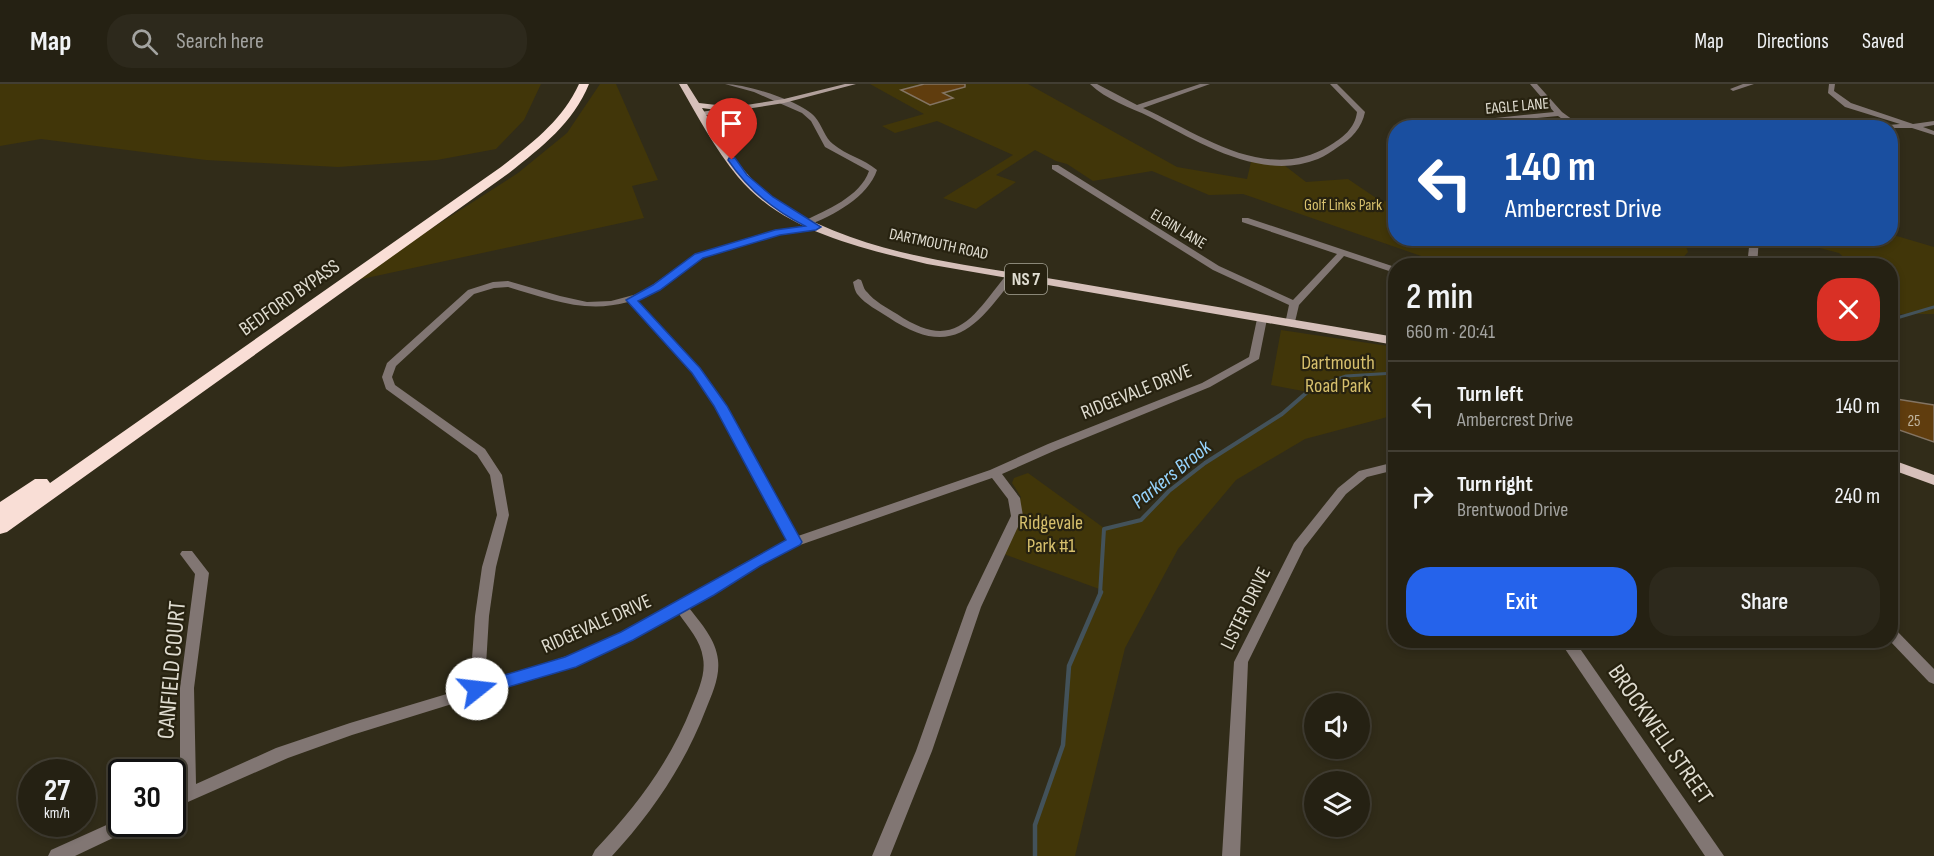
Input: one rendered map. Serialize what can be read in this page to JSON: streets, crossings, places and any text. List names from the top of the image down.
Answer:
{
  "streets": {
    "highway": ["BEDFORD BYPASS"],
    "main road": ["DARTMOUTH ROAD", "NS 7"],
    "street": [
      "EAGLE LANE",
      "ELGIN LANE",
      "RIDGEVALE DRIVE",
      "LISTER DRIVE",
      "CANFIELD COURT",
      "BROCKWELL STREET"
    ]
  },
  "crossings": [
    ["DARTMOUTH ROAD", "RIDGEVALE DRIVE"],
    ["RIDGEVALE DRIVE", "CANFIELD COURT"]
  ],
  "water": ["Parkers Brook"],
  "parks": ["Golf Links Park", "Dartmouth Road Park", "Ridgevale Park #1"],
  "house_numbers": ["25"],
  "page": {
    "header": "Map",
    "search": "Search here",
    "nav": ["Map", "Directions", "Saved"],
    "turn": ["140 m", "Ambercrest Drive"],
    "heading": ["2 min", "660 m · 20:41"],
    "list": [
      {
        "name": "Turn left",
        "note": "Ambercrest Drive",
        "value": "140 m"
      },
      {
        "name": "Turn right",
        "note": "Brentwood Drive",
        "value": "240 m"
      }
    ],
    "buttons": ["Exit", "Share"],
    "speed": "27 km/h",
    "limit": "30"
  }
}
